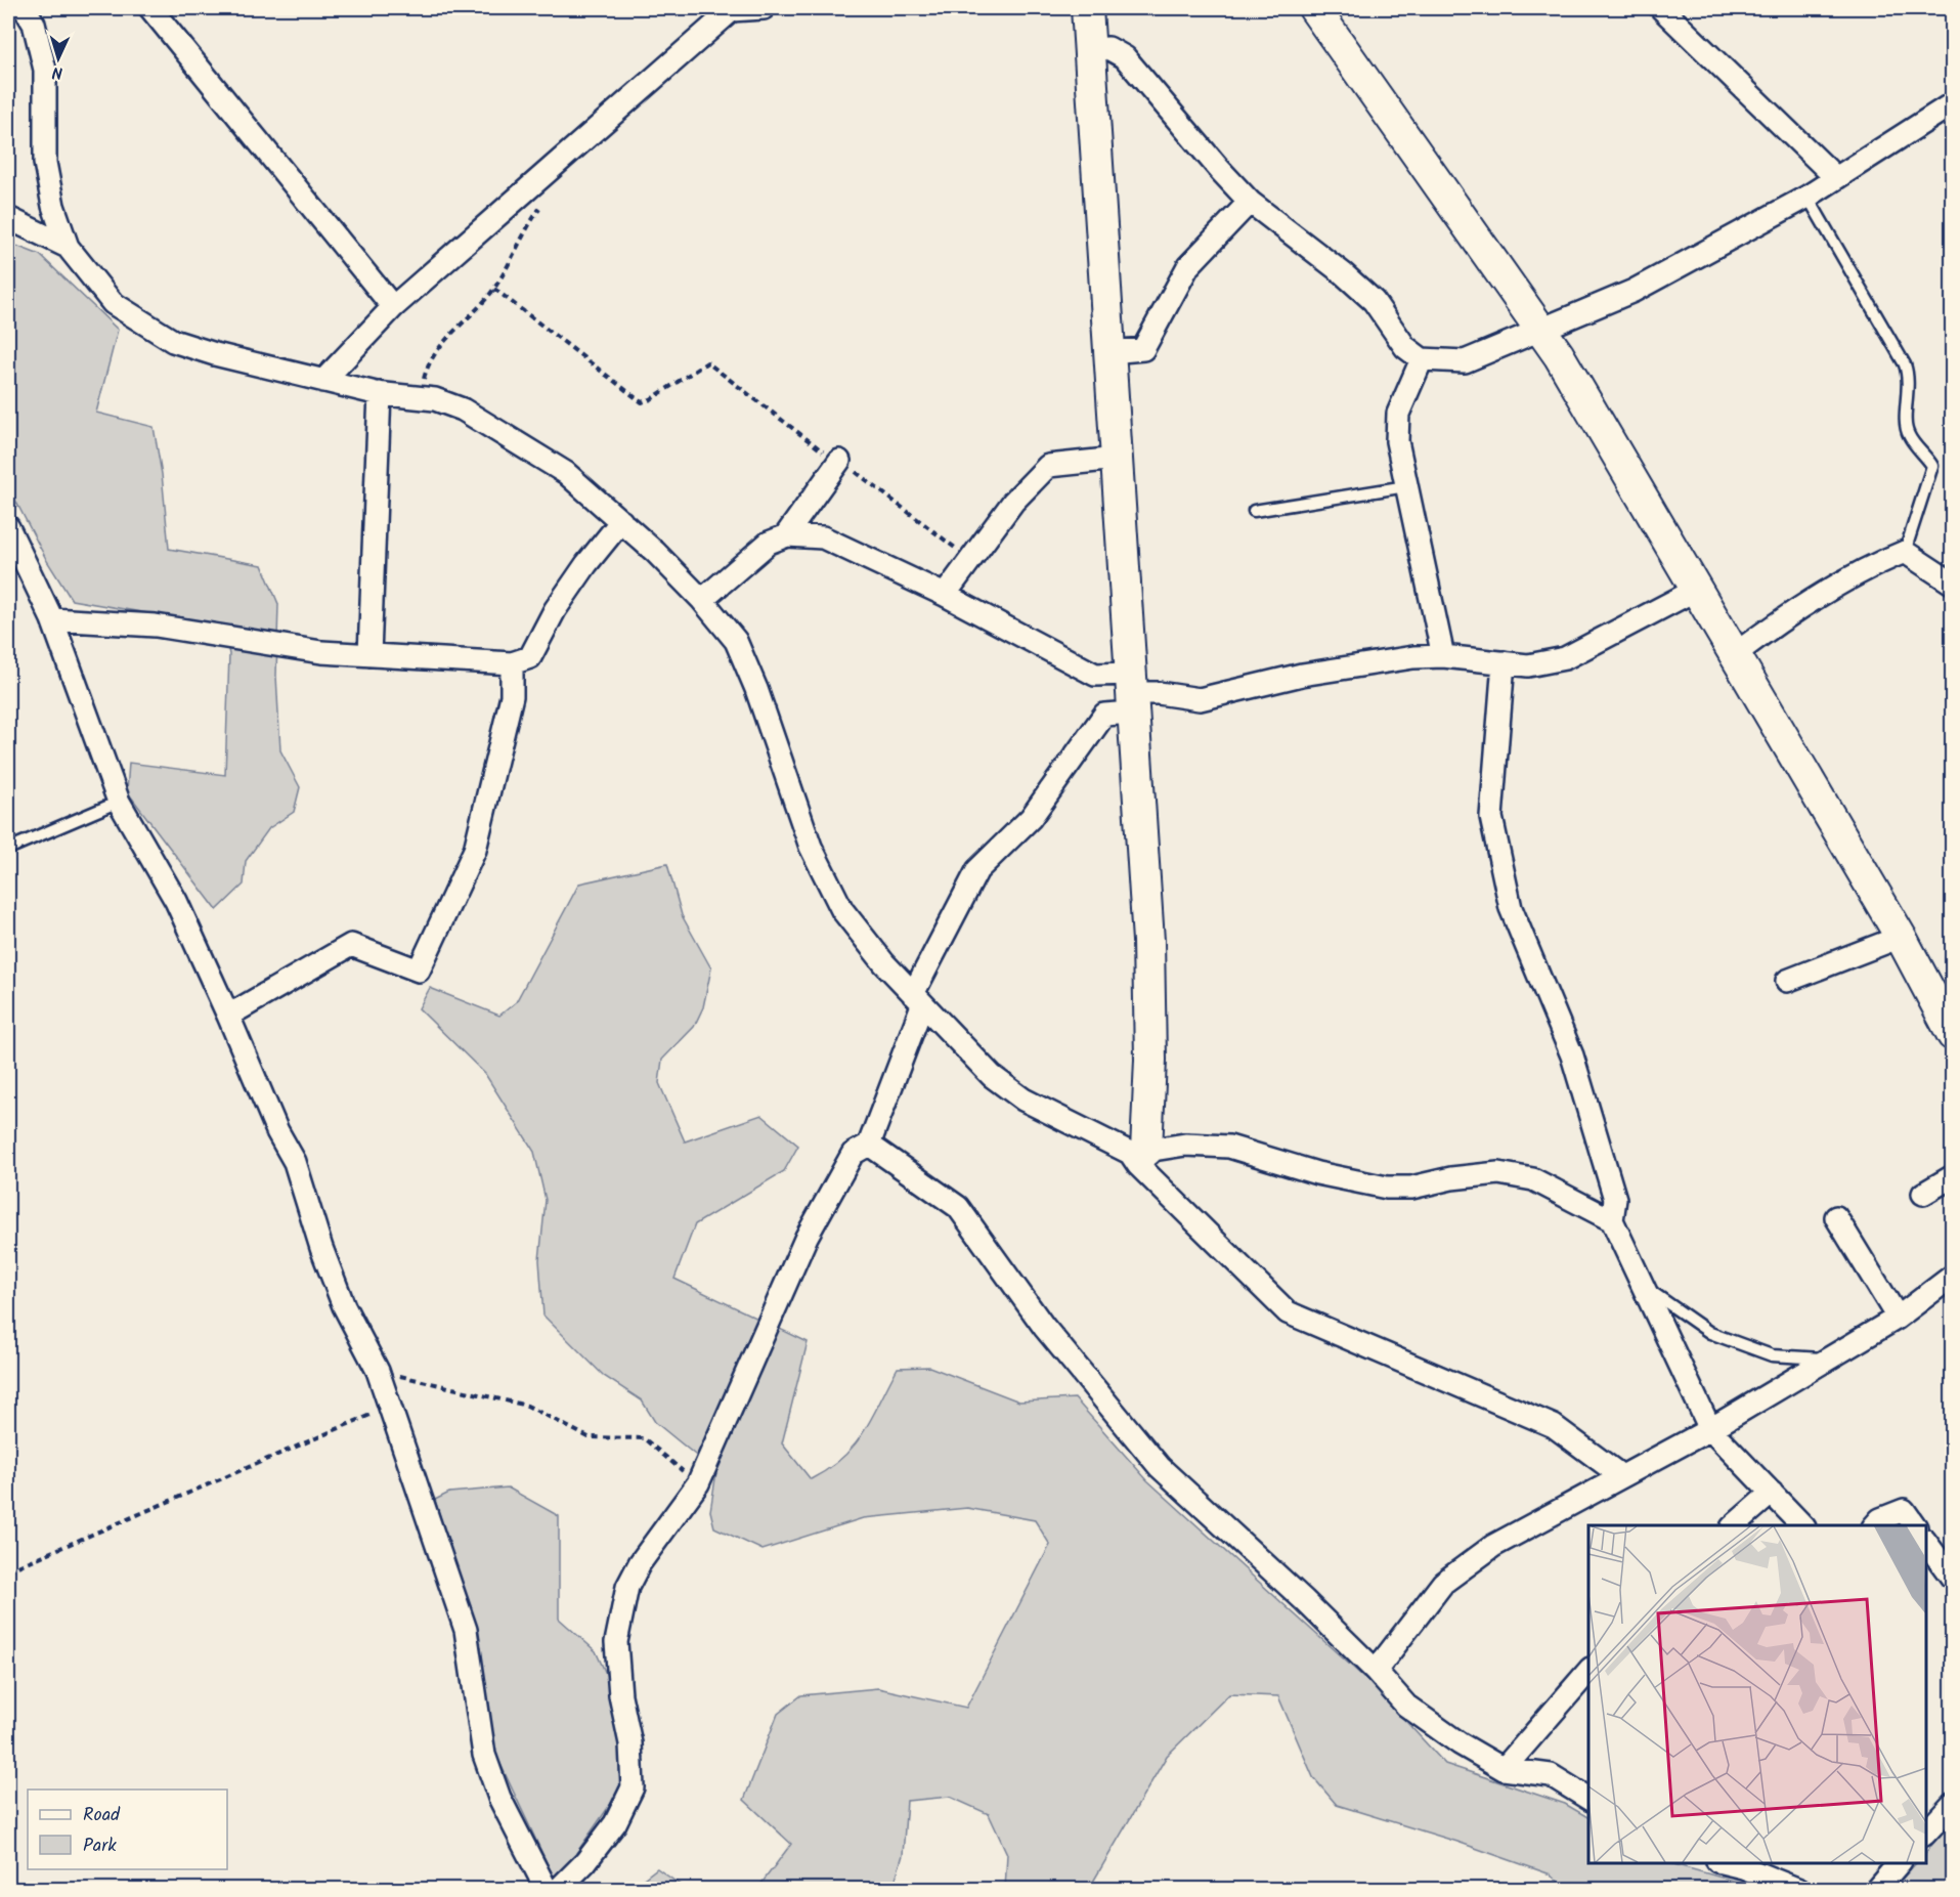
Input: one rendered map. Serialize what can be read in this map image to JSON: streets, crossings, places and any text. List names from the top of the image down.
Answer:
{
  "legend": ["Road", "Park"],
  "north": "bottom"
}
